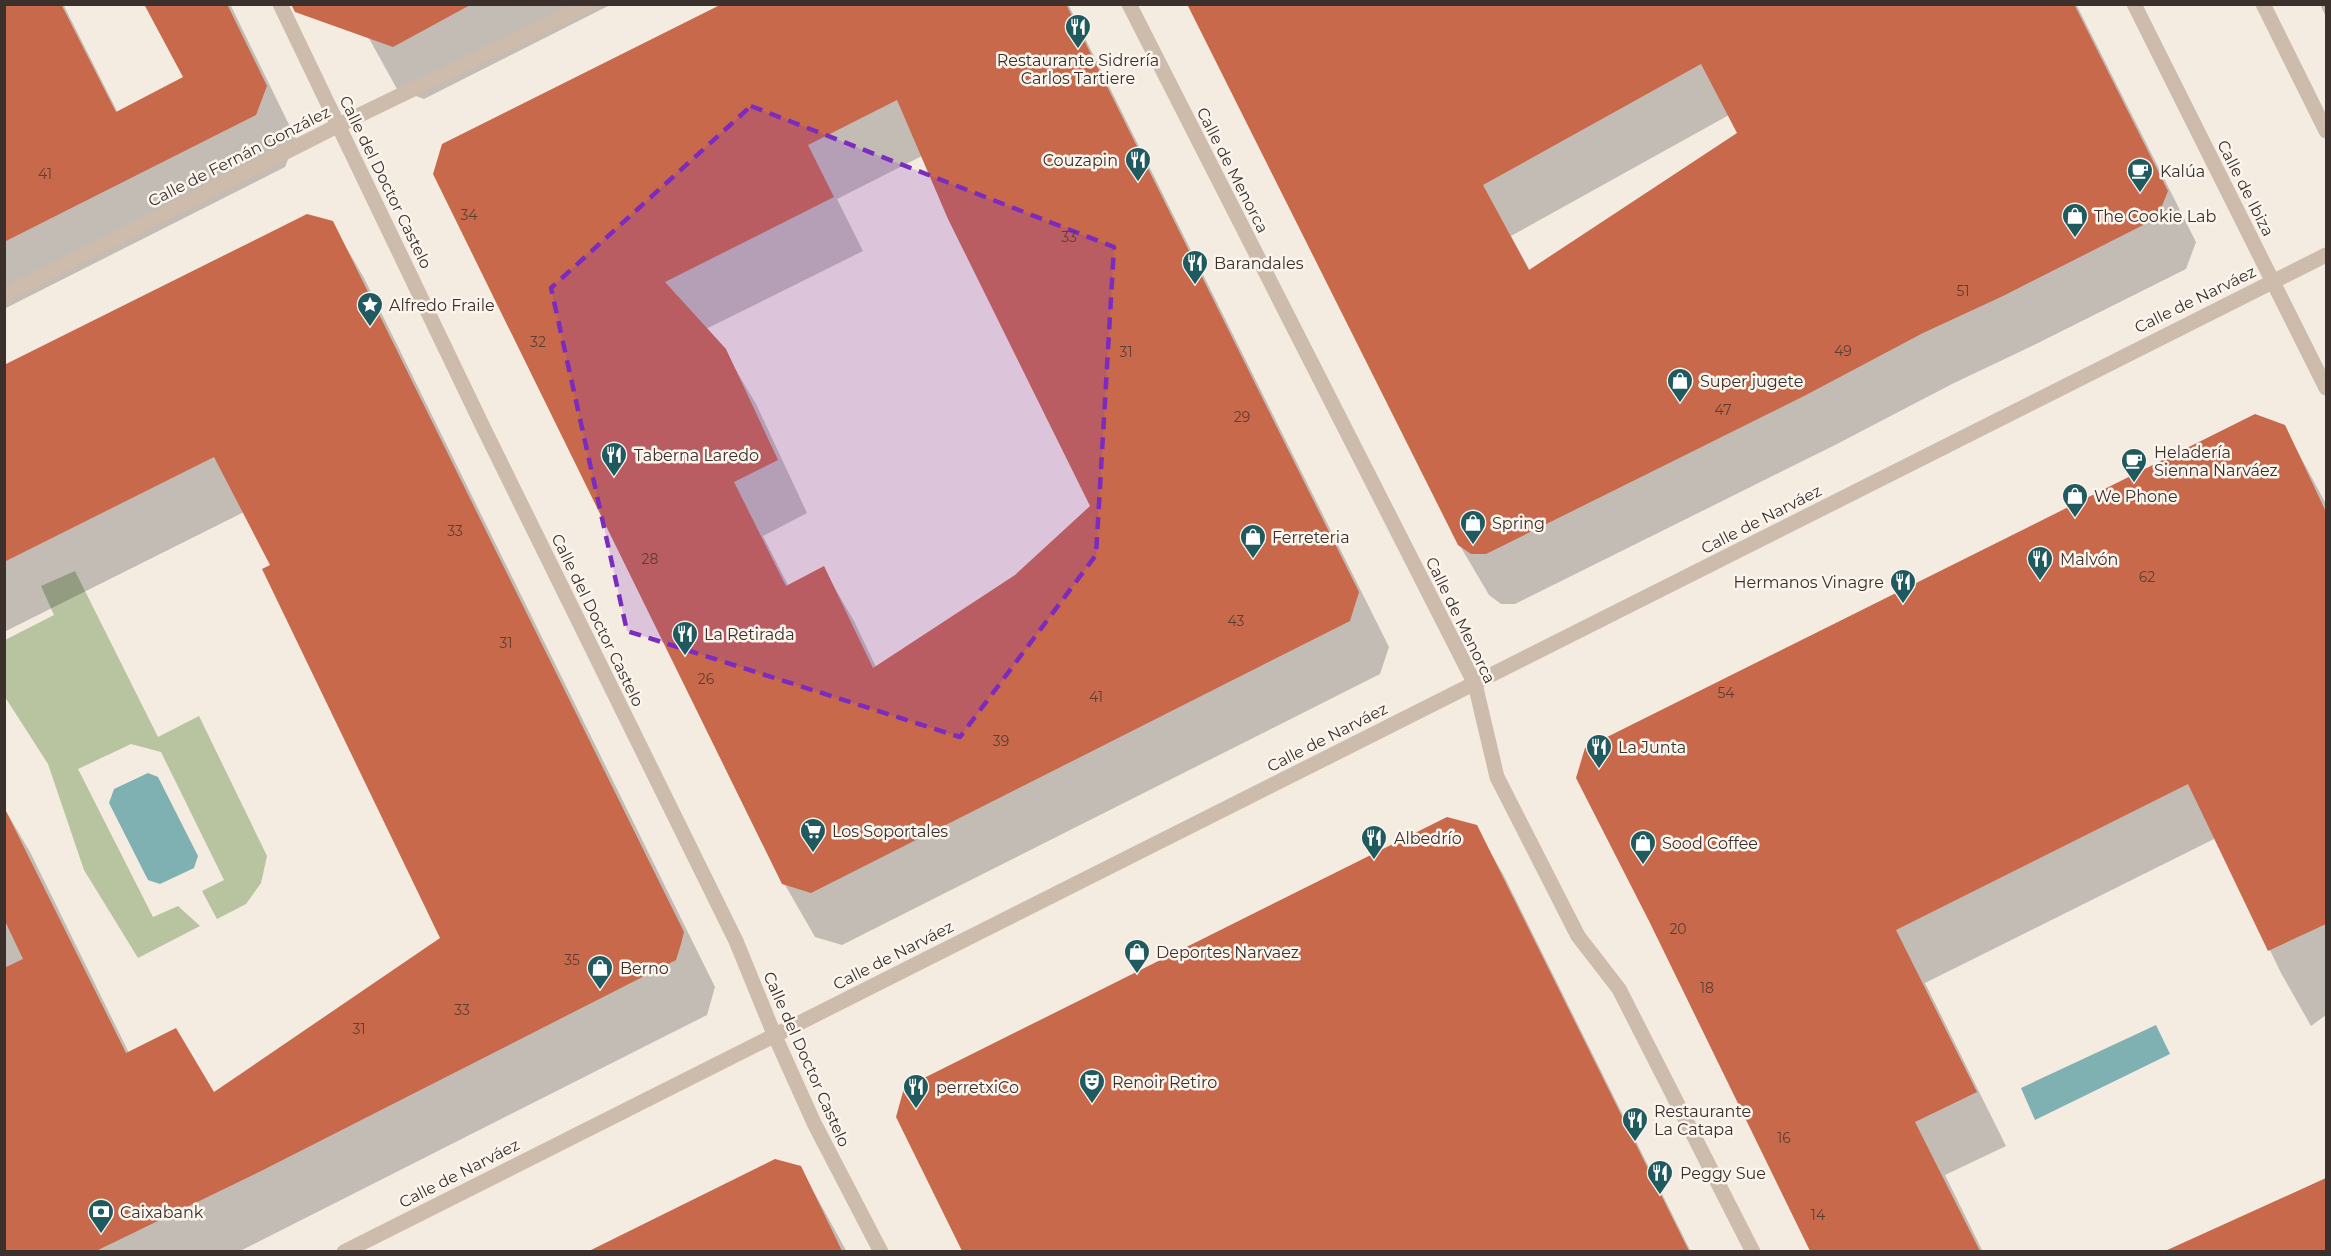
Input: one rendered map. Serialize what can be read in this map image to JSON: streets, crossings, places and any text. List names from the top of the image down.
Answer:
{
  "streets": {
    "street": [
      "Calle de Fernán González",
      "Calle de Menorca",
      "Calle del Doctor Castelo",
      "Calle de Ibiza",
      "Calle de Narváez"
    ]
  },
  "crossings": [
    ["Calle de Fernán González", "Calle del Doctor Castelo"],
    ["Calle de Menorca", "Calle de Narváez"],
    ["Calle del Doctor Castelo", "Calle de Narváez"],
    ["Calle de Ibiza", "Calle de Narváez"]
  ],
  "places": {
    "restaurant": [
      "Restaurante Sidrería Carlos Tartiere",
      "Couzapin",
      "Barandales",
      "Taberna Laredo",
      "Malvón",
      "Hermanos Vinagre",
      "La Retirada",
      "La Junta",
      "Albedrío",
      "perretxiCo",
      "Restaurante La Catapa",
      "Peggy Sue"
    ],
    "cafe": ["Kalúa", "Heladería Sienna Narváez"],
    "shop": [
      "The Cookie Lab",
      "Super jugete",
      "We Phone",
      "Spring",
      "Ferreteria",
      "Sood Coffee",
      "Deportes Narvaez",
      "Berno"
    ],
    "place": ["Alfredo Fraile"],
    "supermarket": ["Los Soportales"],
    "theatre": ["Renoir Retiro"],
    "bank": ["Caixabank"]
  },
  "house_numbers": [
    "41",
    "34",
    "33",
    "51",
    "32",
    "49",
    "31",
    "47",
    "29",
    "33",
    "28",
    "62",
    "43",
    "31",
    "26",
    "54",
    "41",
    "39",
    "20",
    "35",
    "18",
    "33",
    "31",
    "16",
    "14"
  ]
}
